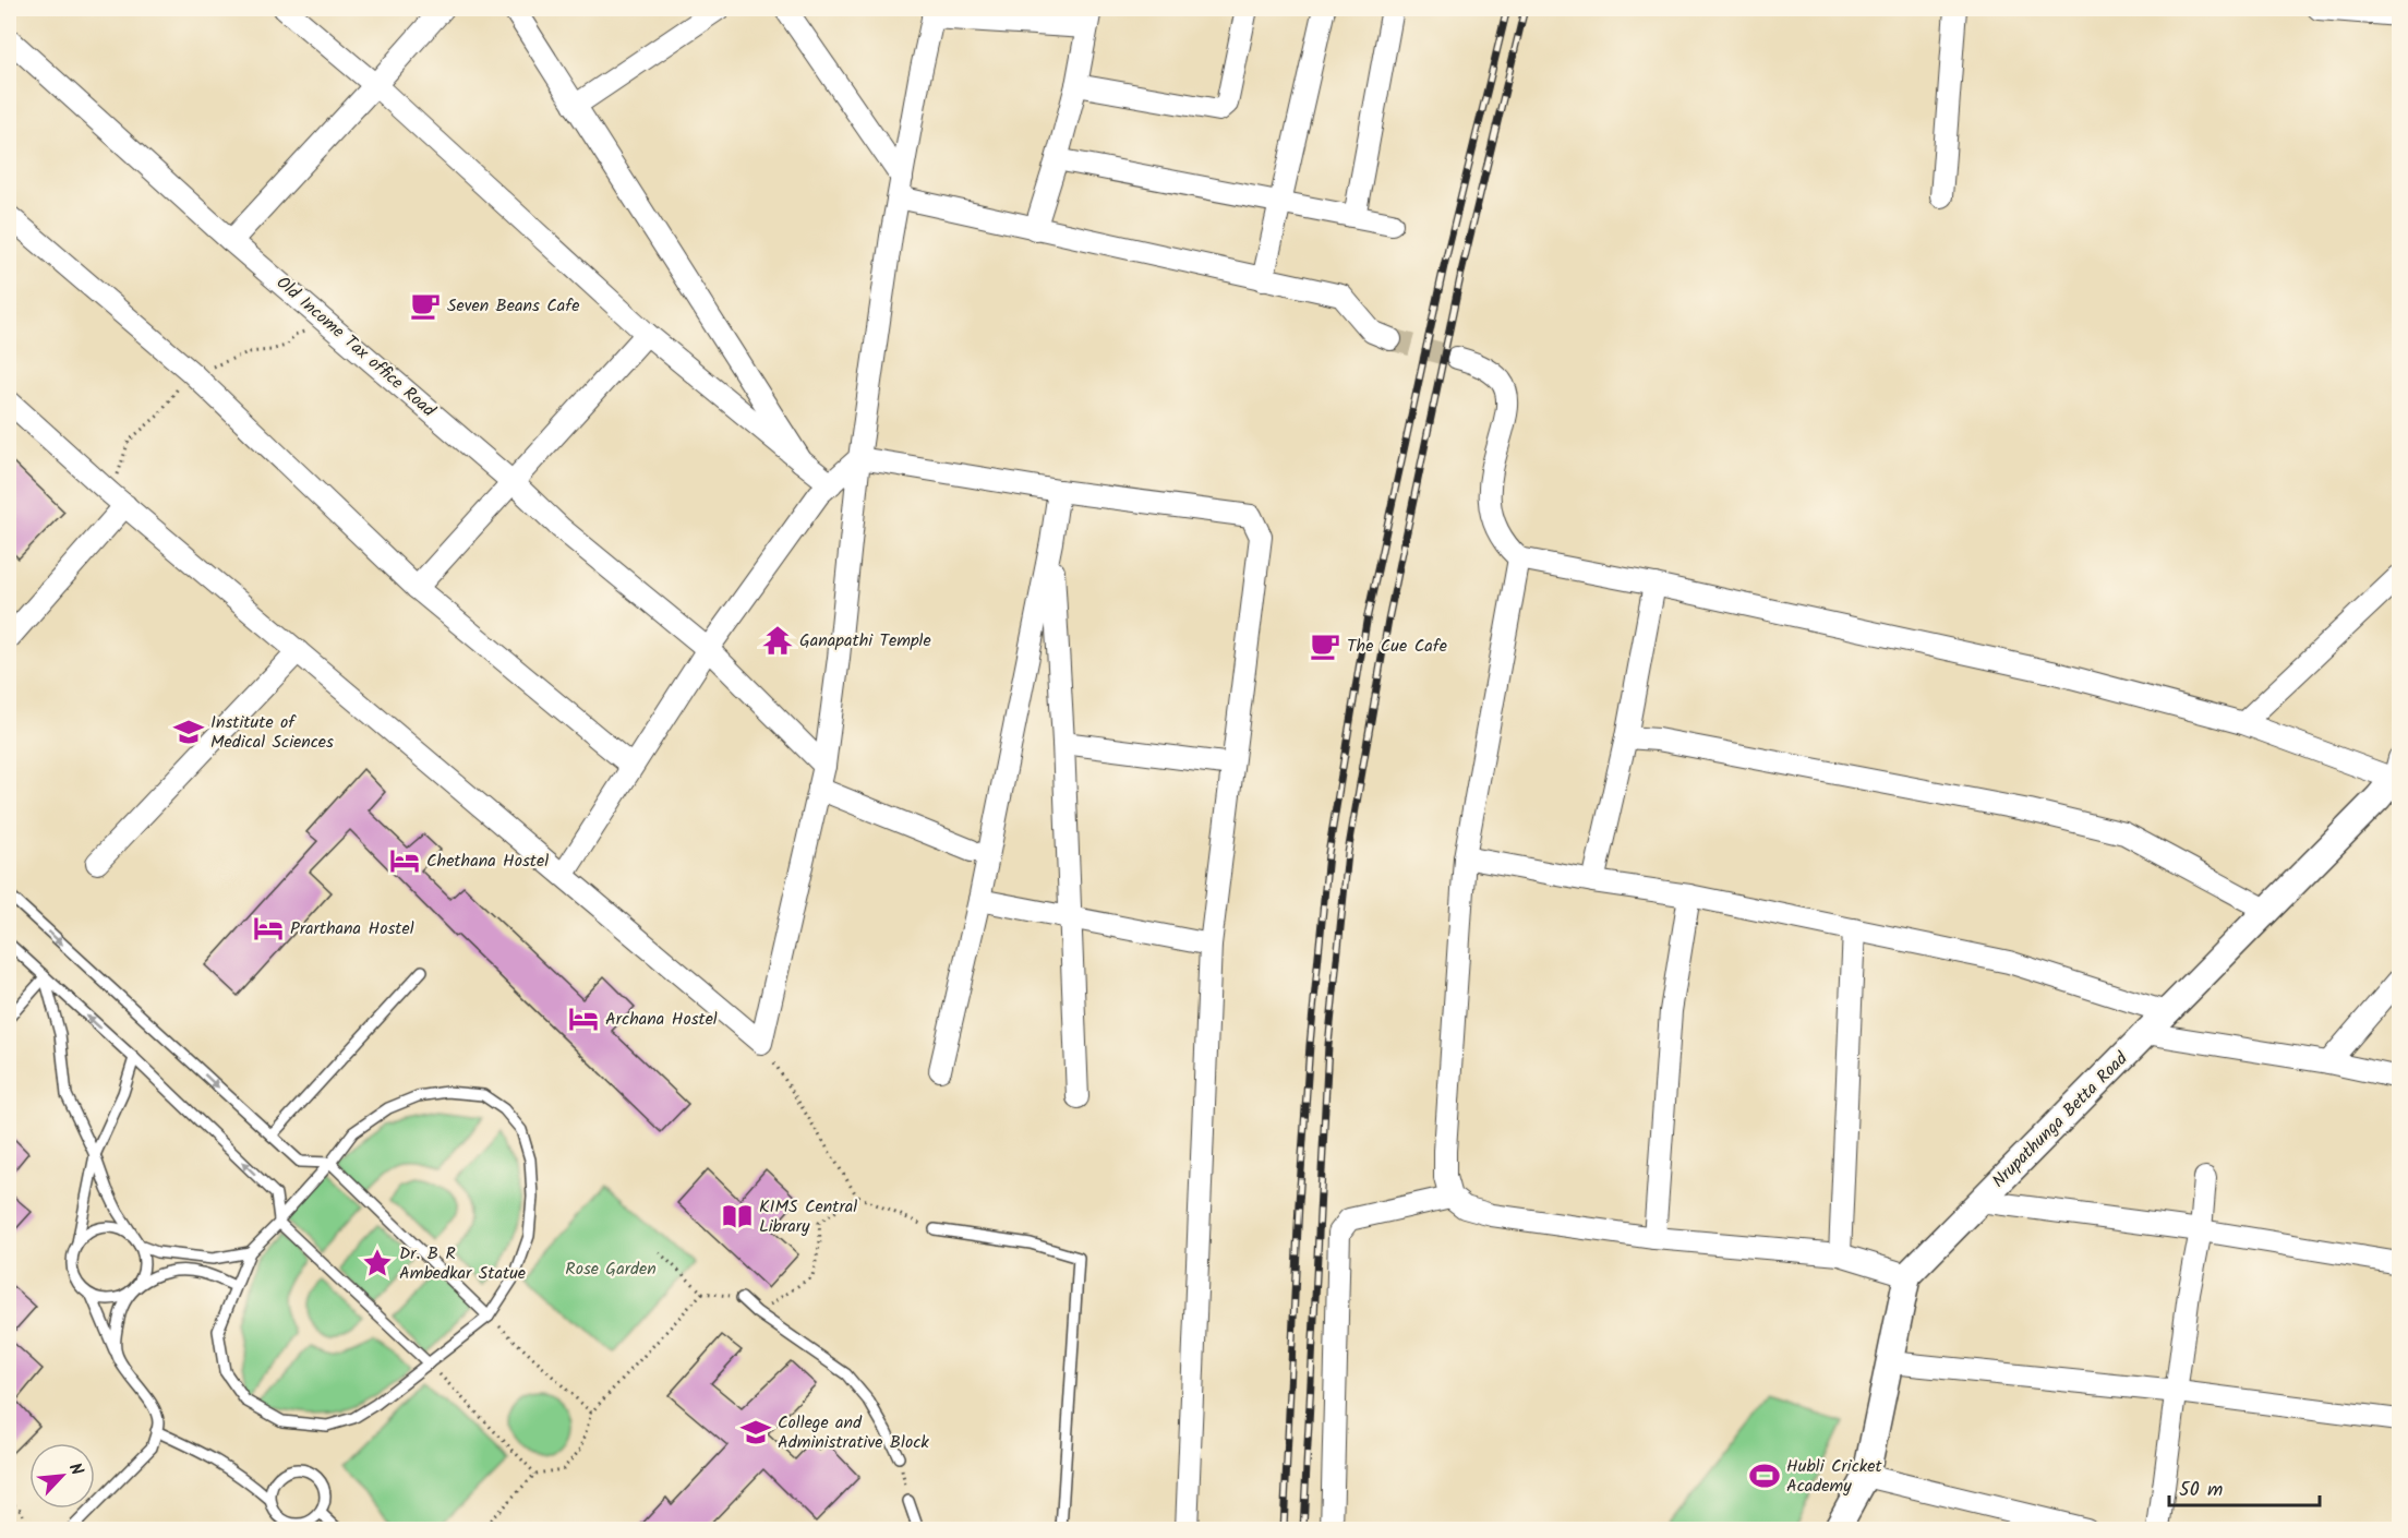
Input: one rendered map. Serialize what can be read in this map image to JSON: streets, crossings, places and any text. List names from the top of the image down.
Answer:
{
  "streets": {
    "street": ["Old Income Tax office Road", "Nrupathunga Betta Road"]
  },
  "parks": ["Rose Garden"],
  "places": {
    "cafe": ["Seven Beans Cafe", "The Cue Cafe"],
    "temple": ["Ganapathi Temple"],
    "school or university": ["Institute of Medical Sciences", "College and Administrative Block"],
    "hotel": ["Chethana Hostel", "Prarthana Hostel", "Archana Hostel"],
    "library": ["KIMS Central Library"],
    "place": ["Dr. B R Ambedkar Statue"],
    "sports": ["Hubli Cricket Academy"]
  },
  "scale_bar": "50 m",
  "north": "top right"
}
